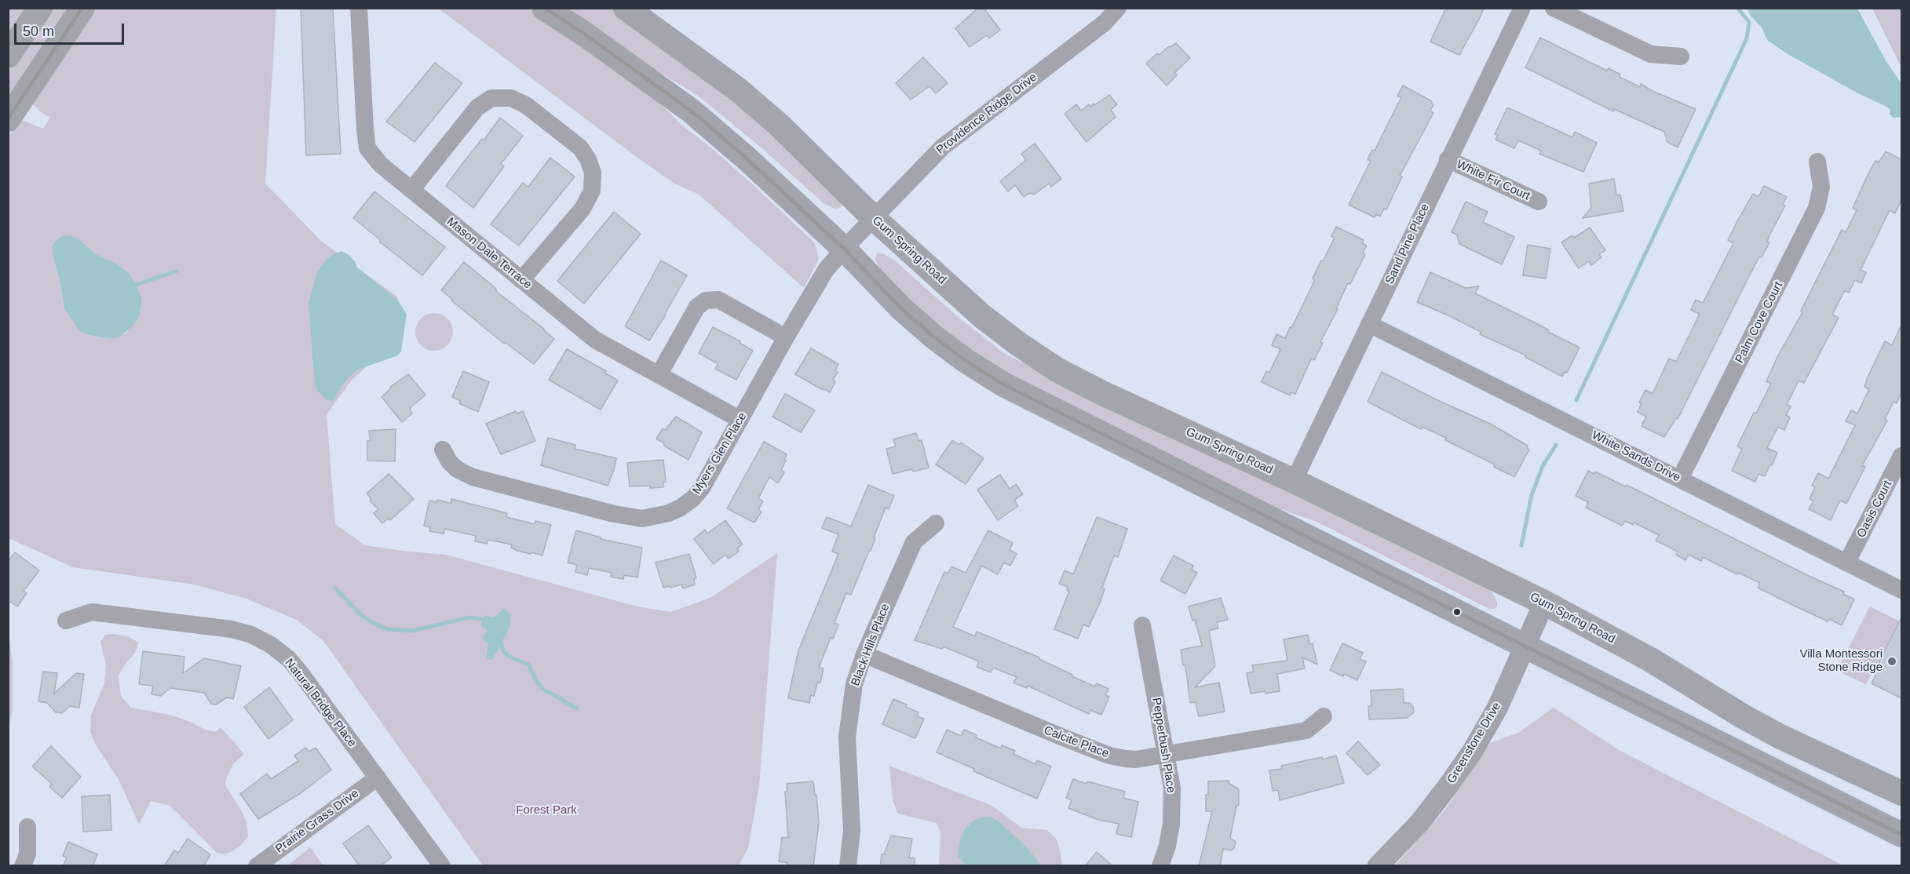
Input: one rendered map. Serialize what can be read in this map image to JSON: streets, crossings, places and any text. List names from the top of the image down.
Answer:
{
  "streets": {
    "main road": ["Gum Spring Road"],
    "street": [
      "Providence Ridge Drive",
      "White Fir Court",
      "Sand Pine Place",
      "Mason Dale Terrace",
      "Palm Cove Court",
      "Myers Glen Place",
      "White Sands Drive",
      "Oasis Court",
      "Black Hills Place",
      "Natural Bridge Place",
      "Calcite Place",
      "Greenstone Drive",
      "Pepperbush Place",
      "Prairie Grass Drive"
    ]
  },
  "crossings": [
    ["Providence Ridge Drive", "Gum Spring Road"],
    ["Providence Ridge Drive", "Myers Glen Place"],
    ["White Fir Court", "Sand Pine Place"],
    ["Sand Pine Place", "Gum Spring Road"],
    ["Sand Pine Place", "White Sands Drive"],
    ["Gum Spring Road", "Greenstone Drive"],
    ["Mason Dale Terrace", "Myers Glen Place"],
    ["Palm Cove Court", "White Sands Drive"],
    ["White Sands Drive", "Oasis Court"],
    ["Black Hills Place", "Calcite Place"],
    ["Natural Bridge Place", "Prairie Grass Drive"],
    ["Calcite Place", "Pepperbush Place"]
  ],
  "parks": ["Forest Park"],
  "places": ["Villa Montessori Stone Ridge"],
  "scale_bar": "50 m"
}
